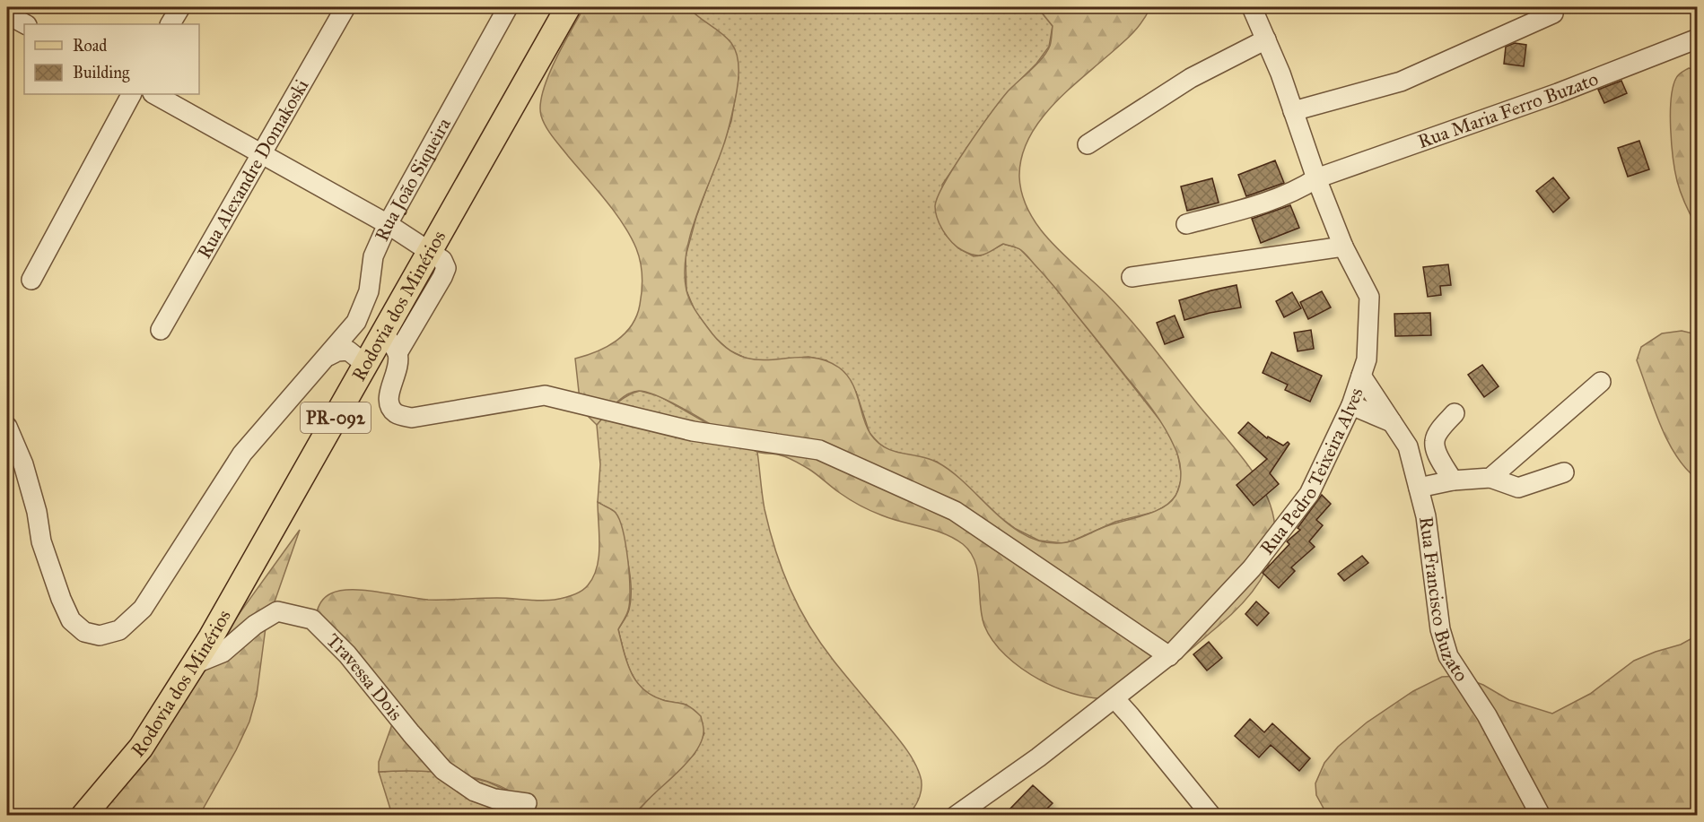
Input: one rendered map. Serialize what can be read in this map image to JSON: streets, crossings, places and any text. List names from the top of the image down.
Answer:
{
  "streets": {
    "main road": ["Rodovia dos Minérios", "PR-092"],
    "street": [
      "Rua Maria Ferro Buzato",
      "Rua Alexandre Domakoski",
      "Rua João Siqueira",
      "Rua Pedro Teixeira Alves",
      "Rua Francisco Buzato",
      "Travessa Dois"
    ]
  },
  "crossings": [
    ["Rua Maria Ferro Buzato", "Rua Pedro Teixeira Alves"],
    ["Rodovia dos Minérios", "Travessa Dois"],
    ["Rua Pedro Teixeira Alves", "Rua Francisco Buzato"]
  ],
  "legend": ["Road", "Building"]
}
